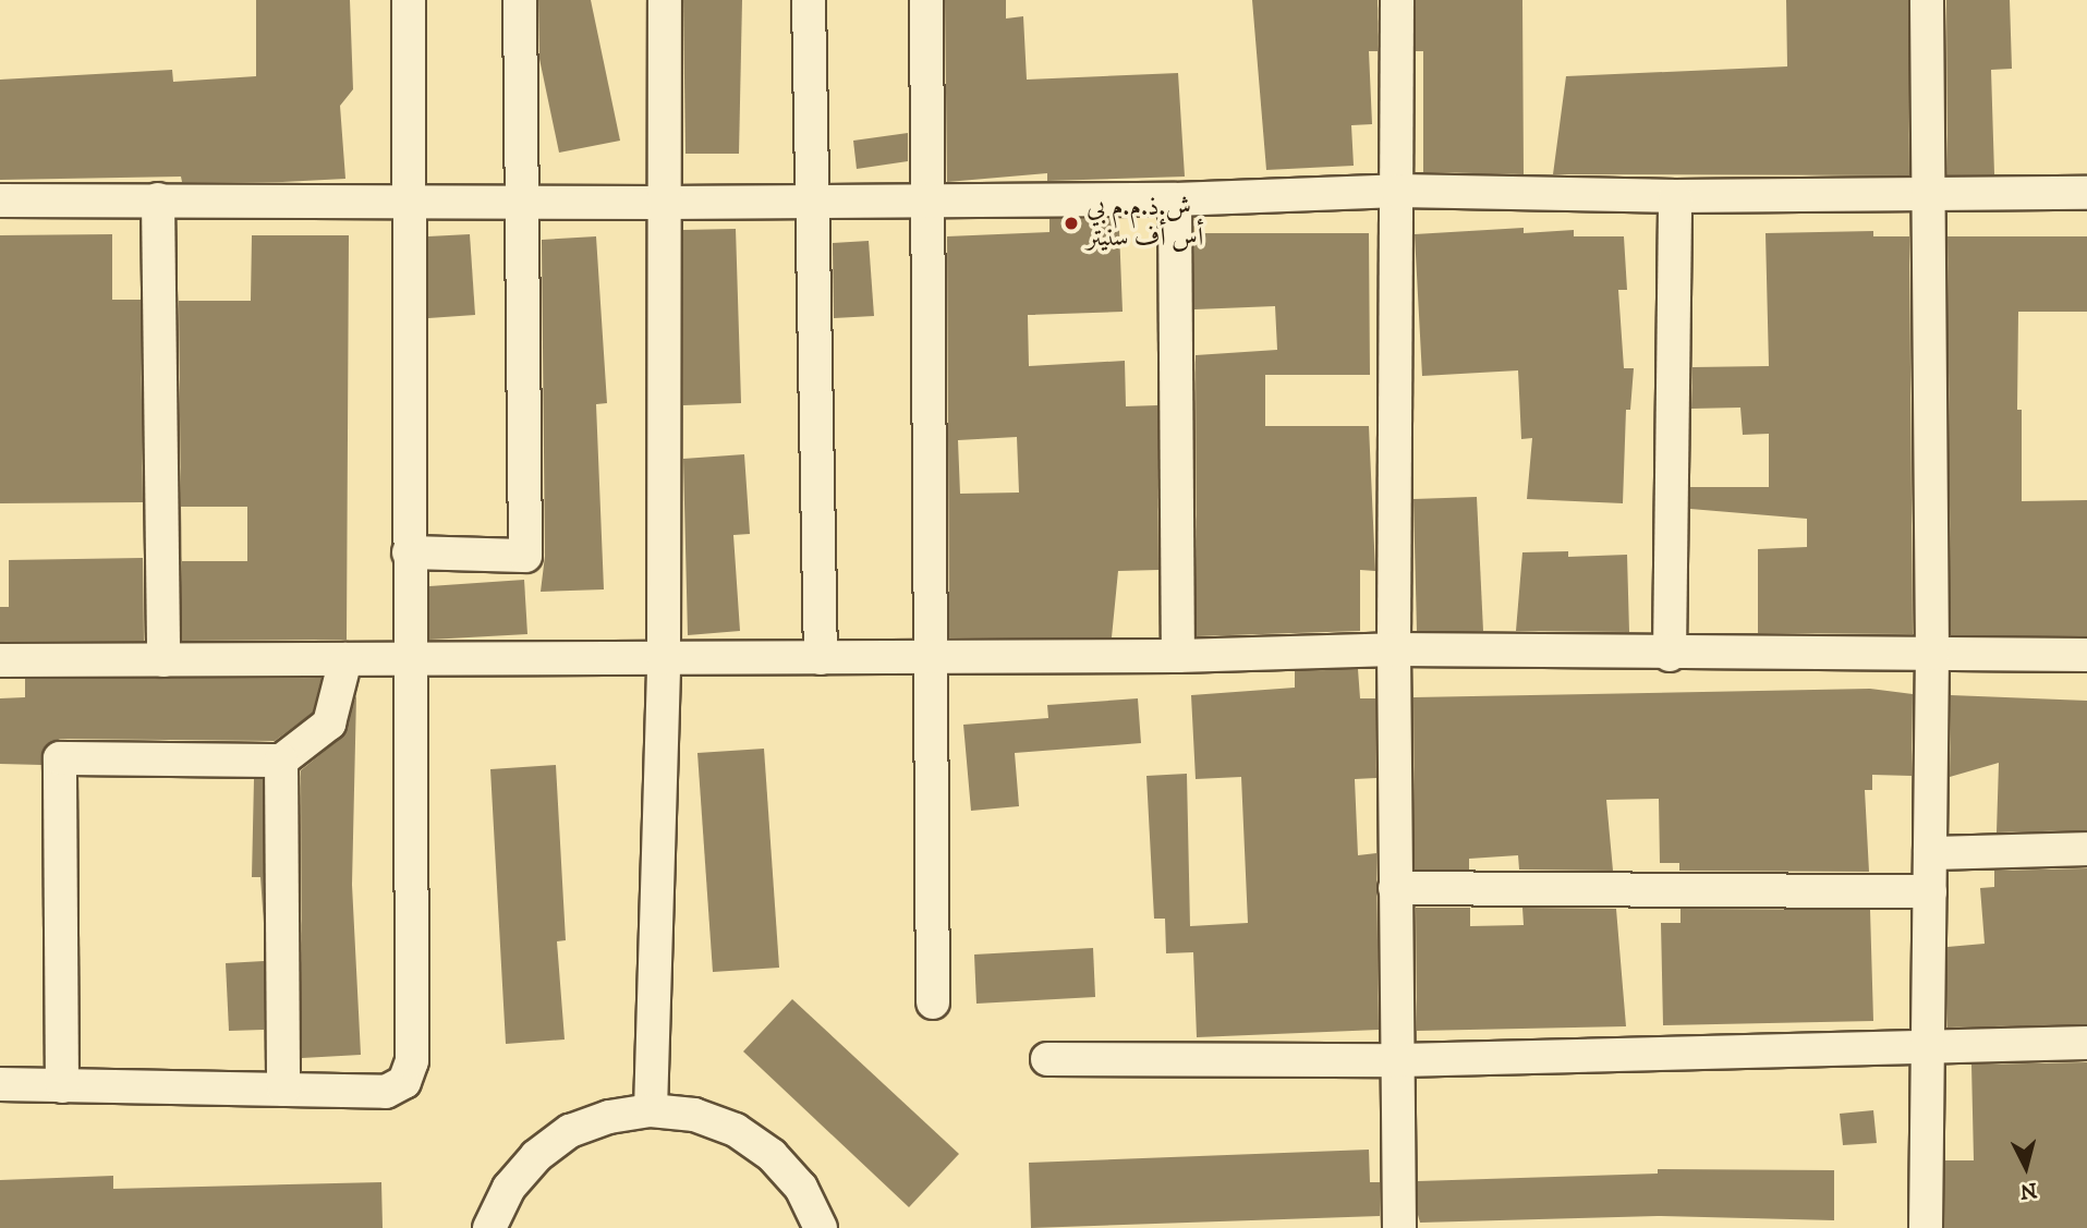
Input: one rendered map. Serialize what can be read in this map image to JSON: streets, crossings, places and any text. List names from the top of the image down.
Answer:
{
  "places": ["ش.ذ.م.م بي أس أف سنيتر"],
  "north": "bottom"
}
